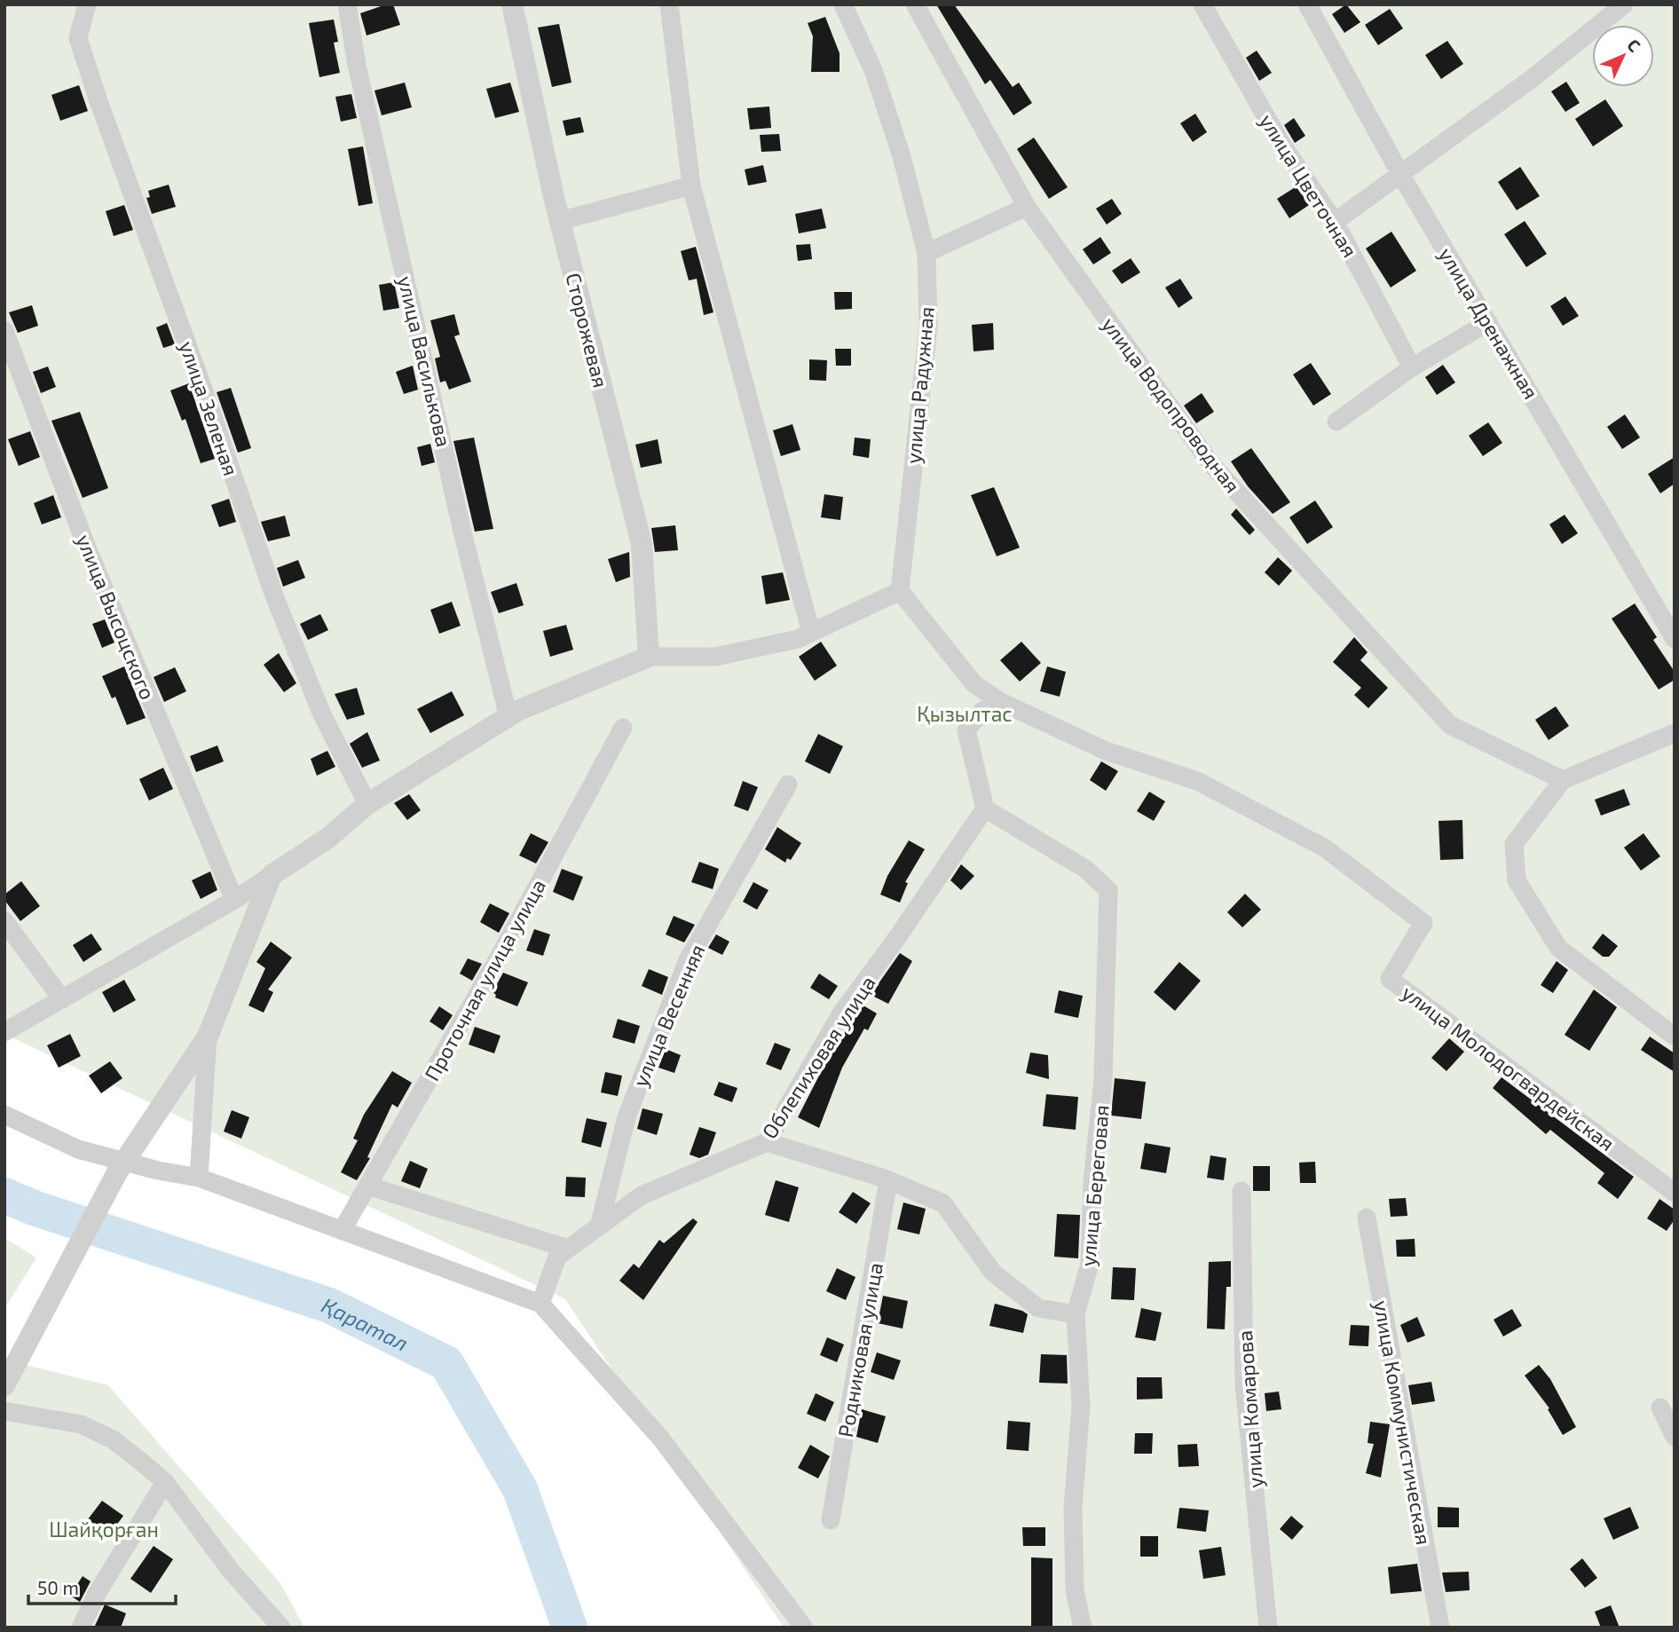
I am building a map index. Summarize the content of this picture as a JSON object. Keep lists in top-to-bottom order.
{
  "streets": {
    "street": [
      "улица Цветочная",
      "улица Дренажная",
      "Сторожевая",
      "улица Василькова",
      "улица Радужная",
      "улица Водопроводная",
      "улица Зеленая",
      "улица Высоцского",
      "Проточная улица улица",
      "улица Весенняя",
      "Облепиховая улица",
      "улица Молодогвардейская",
      "улица Береговая",
      "Родниковая улица",
      "улица Комарова",
      "улица Коммунистическая"
    ]
  },
  "crossings": [
    ["улица Весенняя", "Облепиховая улица"],
    ["Облепиховая улица", "улица Береговая"]
  ],
  "water": ["Қаратал"],
  "parks": ["Қызылтас", "Шайқорған"],
  "scale_bar": "50 m",
  "north": "top right"
}
